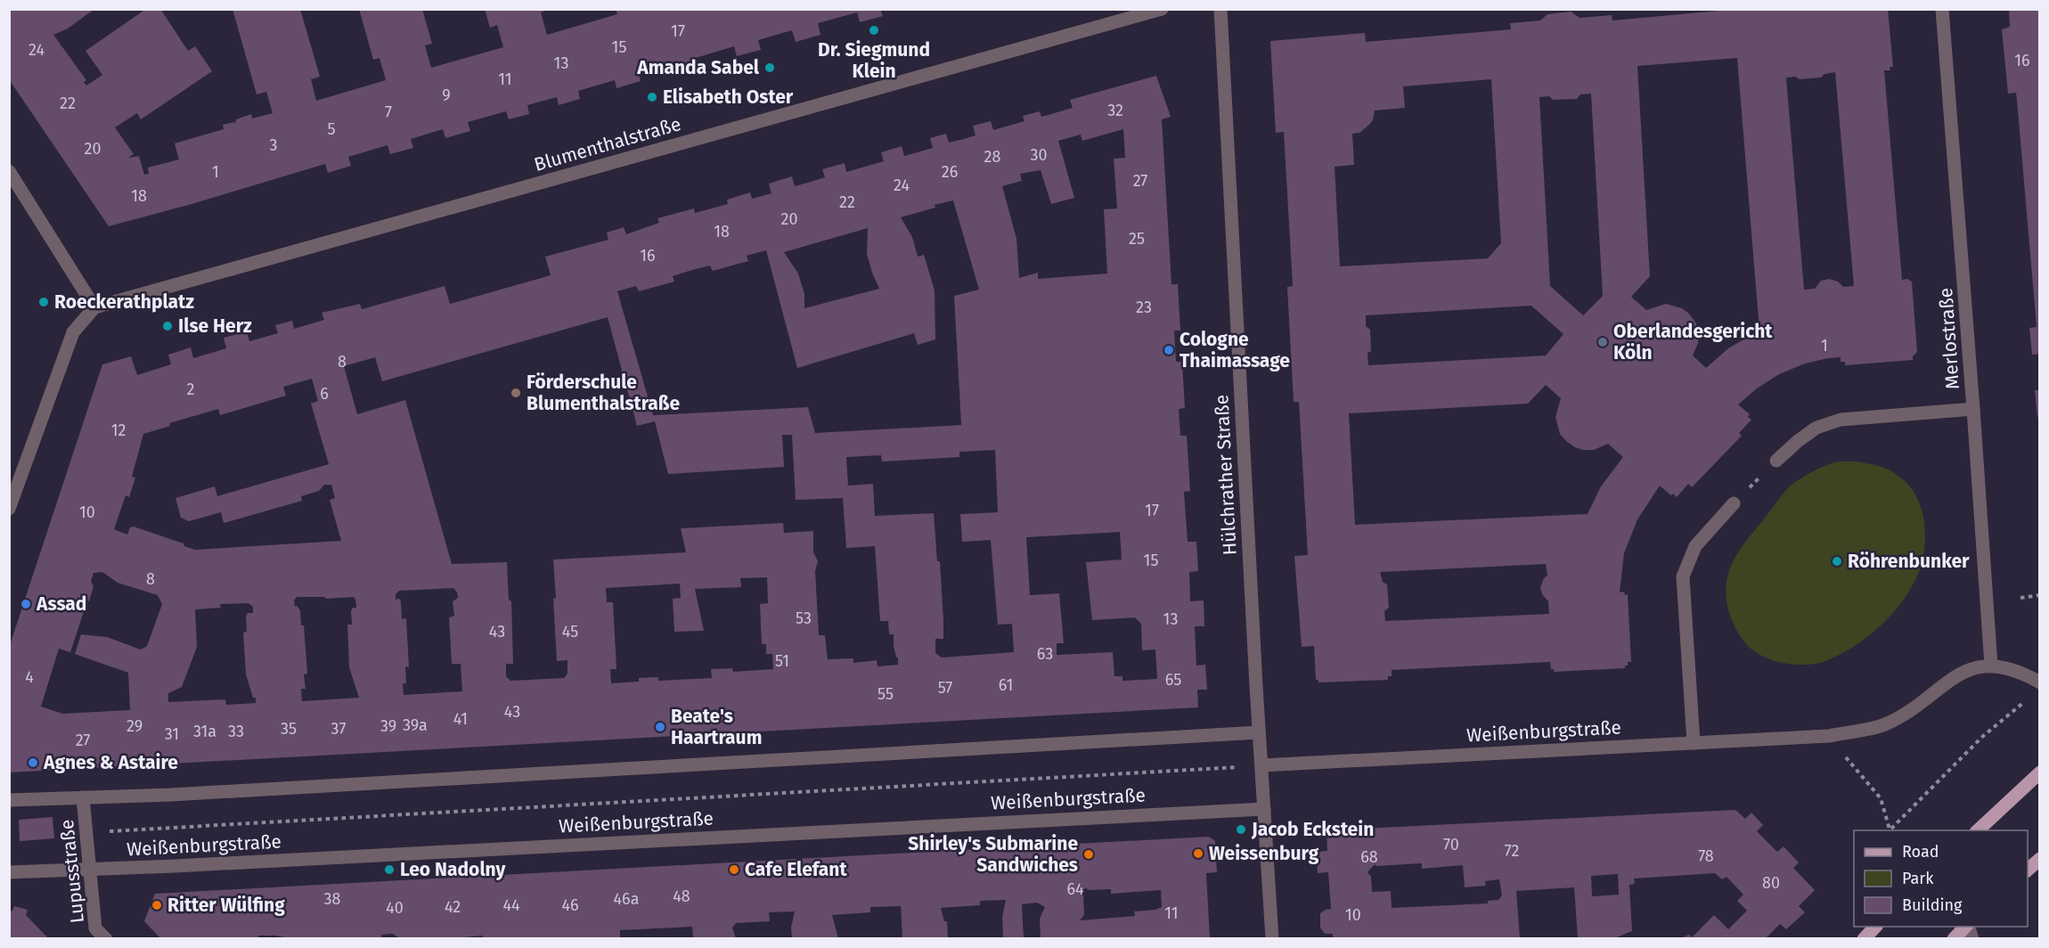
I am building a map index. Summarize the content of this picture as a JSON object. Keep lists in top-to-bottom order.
{
  "streets": {
    "street": [
      "Blumenthalstraße",
      "Merlostraße",
      "Hülchrather Straße",
      "Weißenburgstraße",
      "Lupusstraße"
    ]
  },
  "crossings": [
    ["Merlostraße", "Weißenburgstraße"],
    ["Hülchrather Straße", "Weißenburgstraße"],
    ["Weißenburgstraße", "Lupusstraße"]
  ],
  "places": [
    "Dr. Siegmund Klein",
    "Amanda Sabel",
    "Elisabeth Oster",
    "Roeckerathplatz",
    "Ilse Herz",
    "Oberlandesgericht Köln",
    "Cologne Thaimassage",
    "Förderschule Blumenthalstraße",
    "Röhrenbunker",
    "Assad",
    "Beate's Haartraum",
    "Agnes & Astaire",
    "Jacob Eckstein",
    "Weissenburg",
    "Shirley's Submarine Sandwiches",
    "Leo Nadolny",
    "Cafe Elefant",
    "Ritter Wülfing"
  ],
  "house_numbers": [
    "17",
    "15",
    "24",
    "16",
    "13",
    "11",
    "9",
    "22",
    "32",
    "7",
    "5",
    "3",
    "20",
    "30",
    "28",
    "1",
    "26",
    "27",
    "24",
    "18",
    "22",
    "20",
    "18",
    "25",
    "16",
    "23",
    "1",
    "8",
    "2",
    "6",
    "12",
    "17",
    "10",
    "15",
    "8",
    "53",
    "13",
    "43",
    "45",
    "63",
    "51",
    "4",
    "65",
    "61",
    "57",
    "55",
    "43",
    "41",
    "39a",
    "29",
    "39",
    "35",
    "37",
    "31a",
    "33",
    "31",
    "27",
    "70",
    "72",
    "78",
    "68",
    "80",
    "64",
    "48",
    "38",
    "46a",
    "44",
    "46",
    "42",
    "40",
    "11",
    "10"
  ],
  "legend": ["Road", "Park", "Building"]
}
